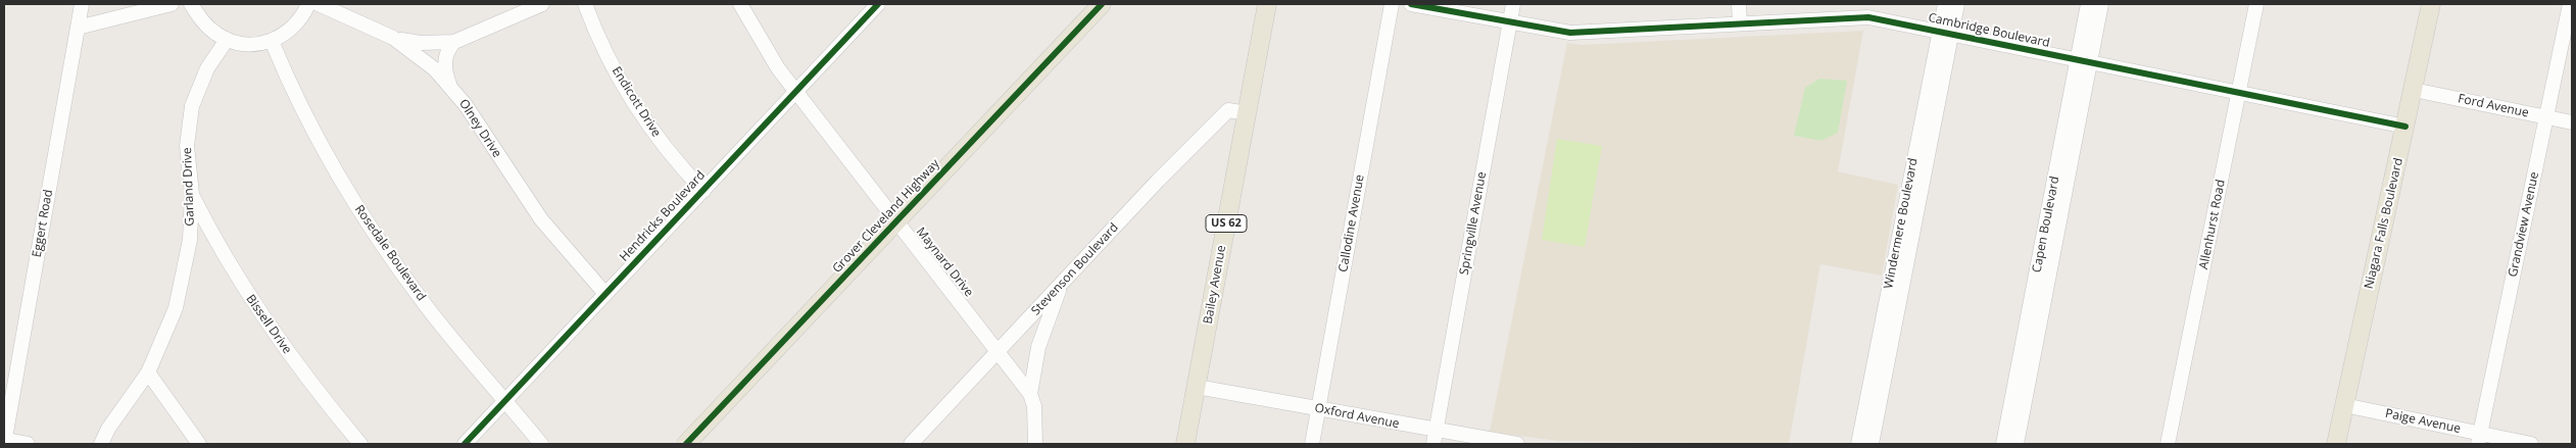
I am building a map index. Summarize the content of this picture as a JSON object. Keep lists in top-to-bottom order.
{
  "streets": {
    "main road": [
      "Grover Cleveland Highway",
      "US 62",
      "Niagara Falls Boulevard",
      "Bailey Avenue"
    ],
    "street": [
      "Cambridge Boulevard",
      "Endicott Drive",
      "Ford Avenue",
      "Olney Drive",
      "Garland Drive",
      "Hendricks Boulevard",
      "Eggert Road",
      "Callodine Avenue",
      "Springville Avenue",
      "Windermere Boulevard",
      "Capen Boulevard",
      "Allenhurst Road",
      "Grandview Avenue",
      "Rosedale Boulevard",
      "Maynard Drive",
      "Stevenson Boulevard",
      "Bissell Drive",
      "Oxford Avenue",
      "Paige Avenue"
    ]
  },
  "crossings": [
    ["Cambridge Boulevard", "Springville Avenue"],
    ["Cambridge Boulevard", "Windermere Boulevard"],
    ["Cambridge Boulevard", "Niagara Falls Boulevard"],
    ["Cambridge Boulevard", "Capen Boulevard"],
    ["Cambridge Boulevard", "Allenhurst Road"],
    ["Endicott Drive", "Hendricks Boulevard"],
    ["Ford Avenue", "Niagara Falls Boulevard"],
    ["Ford Avenue", "Grandview Avenue"],
    ["Olney Drive", "Hendricks Boulevard"],
    ["Garland Drive", "Bissell Drive"],
    ["Hendricks Boulevard", "Rosedale Boulevard"],
    ["Hendricks Boulevard", "Maynard Drive"],
    ["Grover Cleveland Highway", "Maynard Drive"],
    ["Callodine Avenue", "Oxford Avenue"],
    ["Springville Avenue", "Oxford Avenue"],
    ["Niagara Falls Boulevard", "Paige Avenue"],
    ["Grandview Avenue", "Paige Avenue"],
    ["Maynard Drive", "Stevenson Boulevard"],
    ["Stevenson Boulevard", "Bailey Avenue"],
    ["Bailey Avenue", "Oxford Avenue"]
  ]
}
